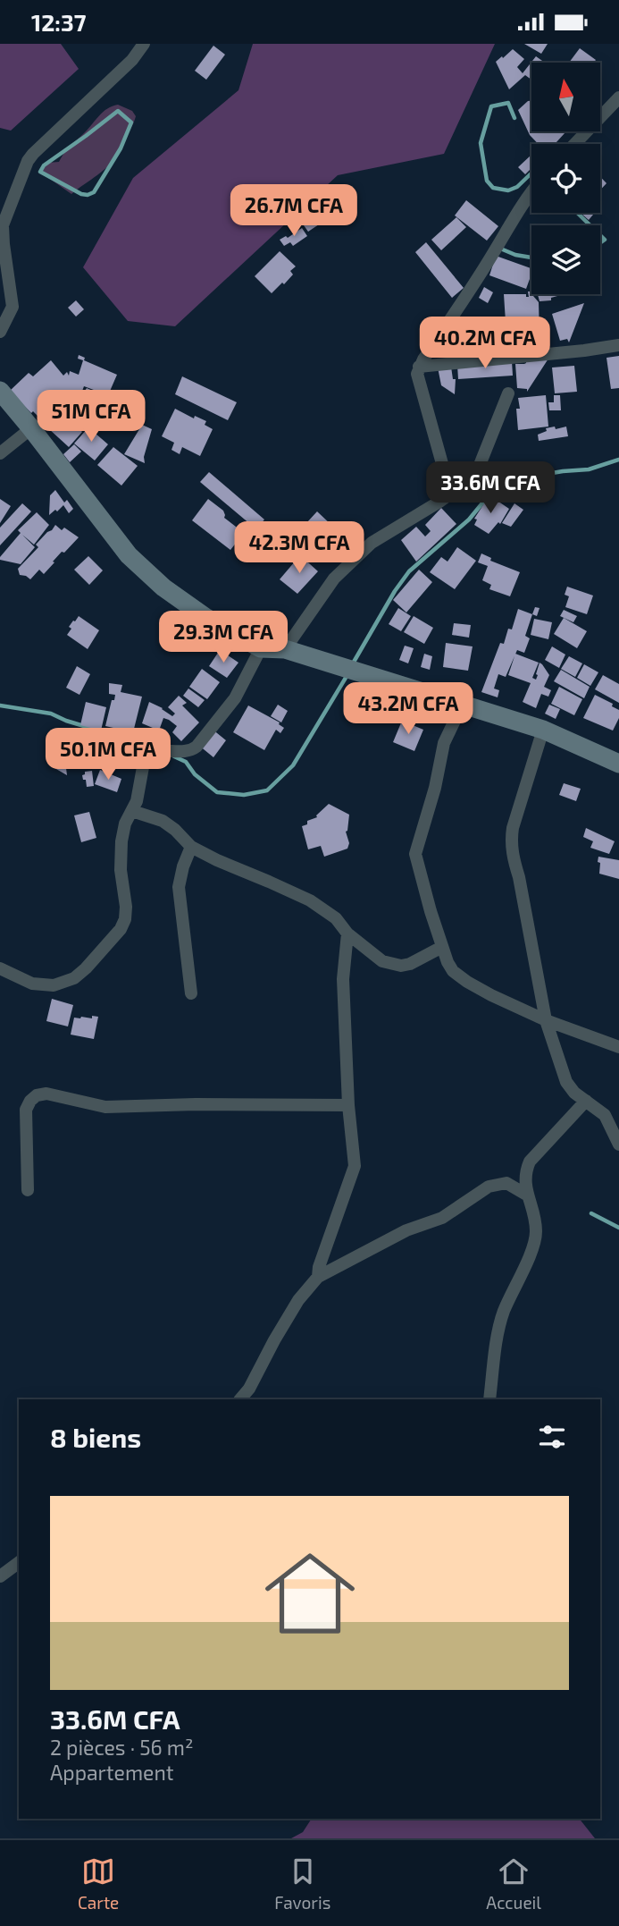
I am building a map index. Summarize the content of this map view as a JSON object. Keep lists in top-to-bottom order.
{
  "north": "top",
  "page": {
    "status": "12:37",
    "price": [
      "26.7M CFA",
      "40.2M CFA",
      "51M CFA",
      "33.6M CFA",
      "42.3M CFA",
      "29.3M CFA",
      "43.2M CFA",
      "50.1M CFA"
    ],
    "heading": "8 biens",
    "list": [
      {
        "name": "33.6M CFA",
        "note": "2 pièces · 56 m² · Appartement"
      }
    ],
    "tabs": ["Carte", "Favoris", "Accueil"]
  }
}
